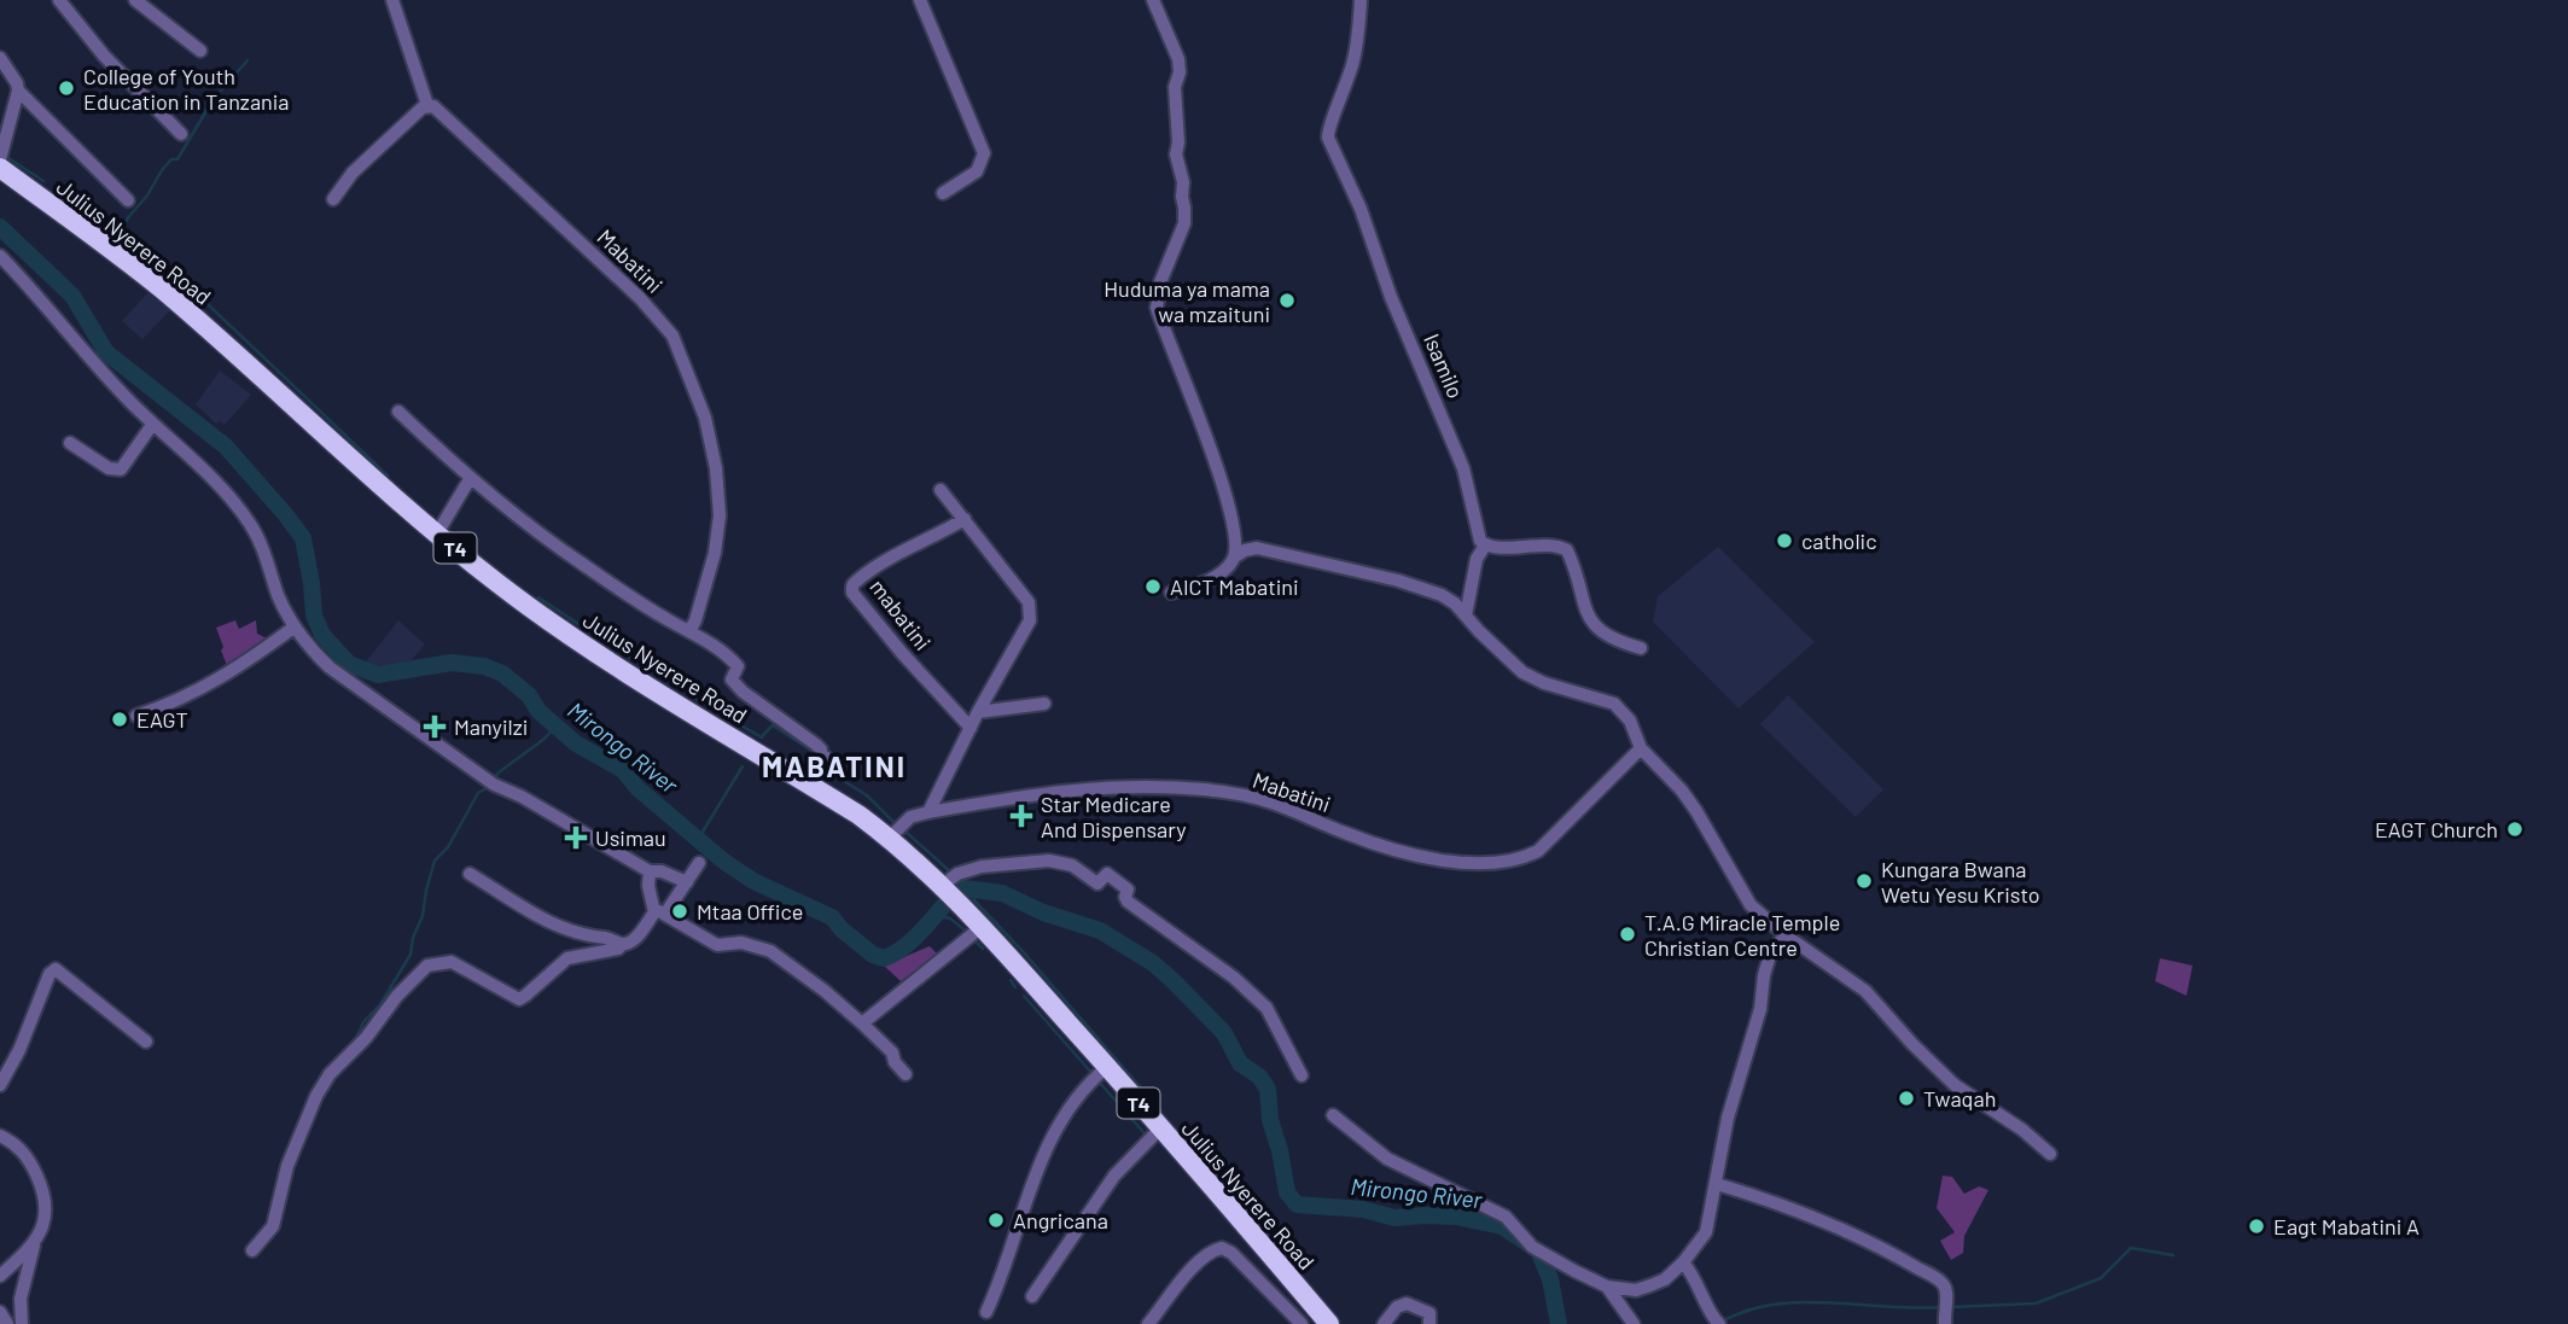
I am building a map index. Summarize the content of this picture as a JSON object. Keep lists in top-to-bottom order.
{
  "streets": {
    "highway": ["Julius Nyerere Road", "T4"],
    "street": ["Mabatini", "Isamilo", "mabatini"]
  },
  "crossings": [
    ["Julius Nyerere Road", "Mabatini"]
  ],
  "districts": ["MABATINI"],
  "water": ["Mirongo River"],
  "places": {
    "other": [
      "College of Youth Education in Tanzania",
      "Huduma ya mama wa mzaituni",
      "catholic",
      "AICT Mabatini",
      "EAGT",
      "EAGT Church",
      "Kungara Bwana Wetu Yesu Kristo",
      "Mtaa Office",
      "T.A.G Miracle Temple Christian Centre",
      "Twaqah",
      "Angricana",
      "Eagt Mabatini A"
    ],
    "health": ["Manyilzi", "Star Medicare And Dispensary", "Usimau"]
  }
}
